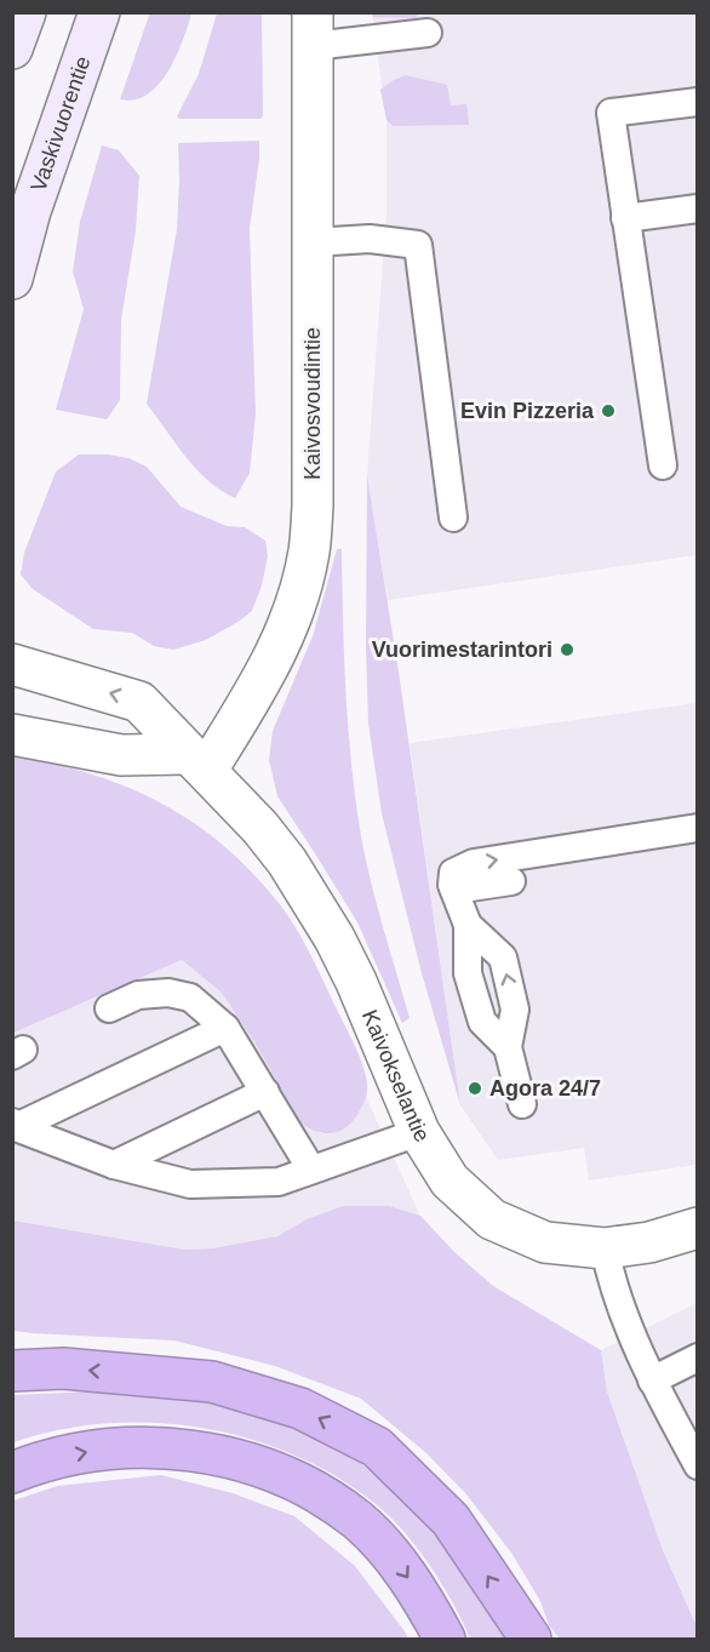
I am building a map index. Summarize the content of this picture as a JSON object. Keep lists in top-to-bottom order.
{
  "streets": {
    "main road": ["Vaskivuorentie"],
    "street": ["Kaivosvoudintie", "Kaivokselantie"]
  },
  "crossings": [
    ["Kaivosvoudintie", "Kaivokselantie"]
  ],
  "places": ["Evin Pizzeria", "Vuorimestarintori", "Agora 24/7"]
}
